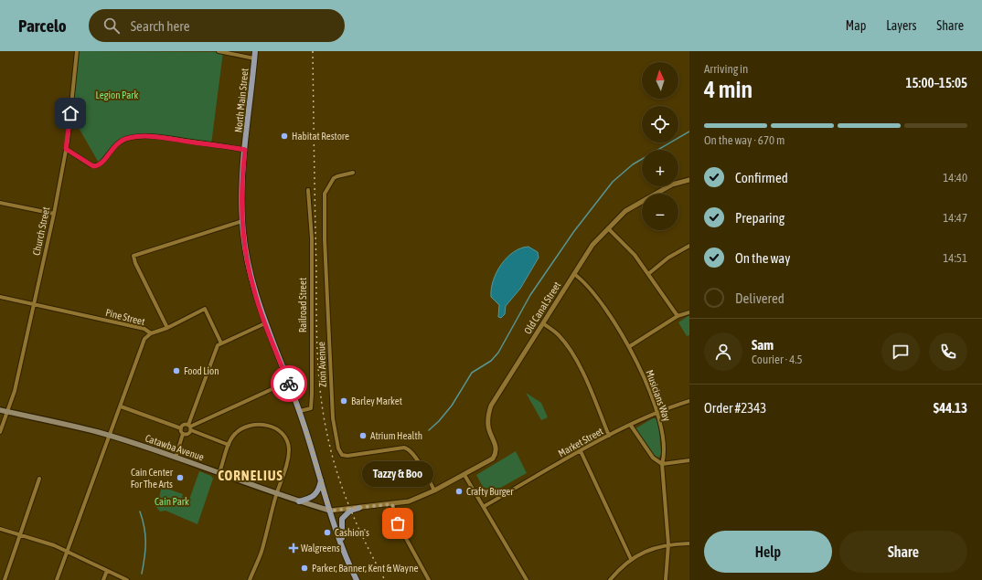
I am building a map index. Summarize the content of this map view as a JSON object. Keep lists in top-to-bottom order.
{
  "streets": {
    "main road": ["North Main Street", "Catawba Avenue"],
    "street": [
      "Church Street",
      "Railroad Street",
      "Old Canal Street",
      "Pine Street",
      "Zion Avenue",
      "Musicians Way",
      "Market Street"
    ]
  },
  "crossings": [
    ["North Main Street", "Railroad Street"],
    ["North Main Street", "Catawba Avenue"],
    ["Church Street", "Pine Street"],
    ["Church Street", "Catawba Avenue"],
    ["Old Canal Street", "Musicians Way"],
    ["Old Canal Street", "Catawba Avenue"],
    ["Zion Avenue", "Catawba Avenue"],
    ["Musicians Way", "Market Street"]
  ],
  "districts": ["CORNELIUS"],
  "parks": ["Legion Park", "Cain Park"],
  "places": {
    "other": [
      "Habitat Restore",
      "Food Lion",
      "Barley Market",
      "Atrium Health",
      "Cain Center For The Arts",
      "Crafty Burger",
      "Tazzy & Boo",
      "Cashion's",
      "Parker, Banner, Kent & Wayne"
    ],
    "health": ["Walgreens"]
  },
  "north": "top",
  "page": {
    "header": "Parcelo",
    "search": "Search here",
    "nav": ["Map", "Layers", "Share"],
    "heading": ["4 min", "Arriving in", "15:00–15:05"],
    "panel": [
      "Sam",
      "Courier · 4.5",
      "Order #2343",
      "$44.13"
    ],
    "map_buttons": ["+", "−"],
    "bar": "On the way · 670 m",
    "list": [
      ["Confirmed", "14:40"],
      ["Preparing", "14:47"],
      ["On the way", "14:51"],
      "Delivered"
    ],
    "bubble": "Tazzy & Boo",
    "buttons": ["Help", "Share"]
  }
}
